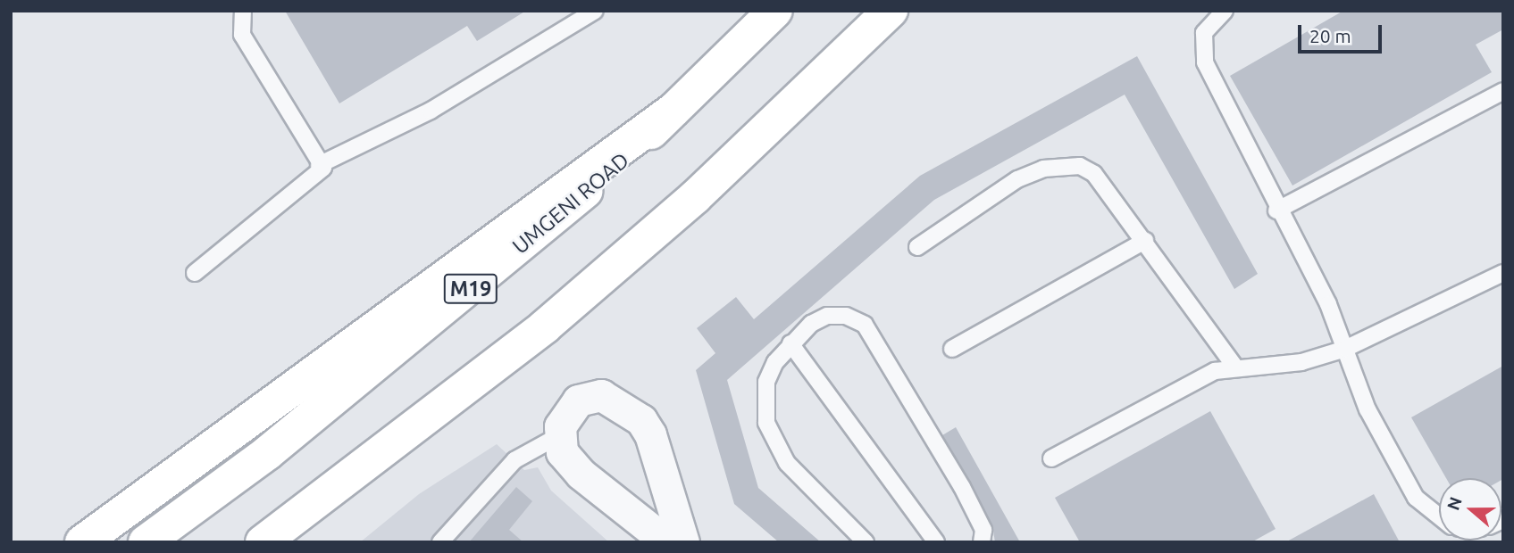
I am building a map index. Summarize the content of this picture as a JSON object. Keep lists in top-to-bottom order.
{
  "streets": {
    "highway": ["UMGENI ROAD", "M19"]
  },
  "scale_bar": "20 m",
  "north": "left"
}
